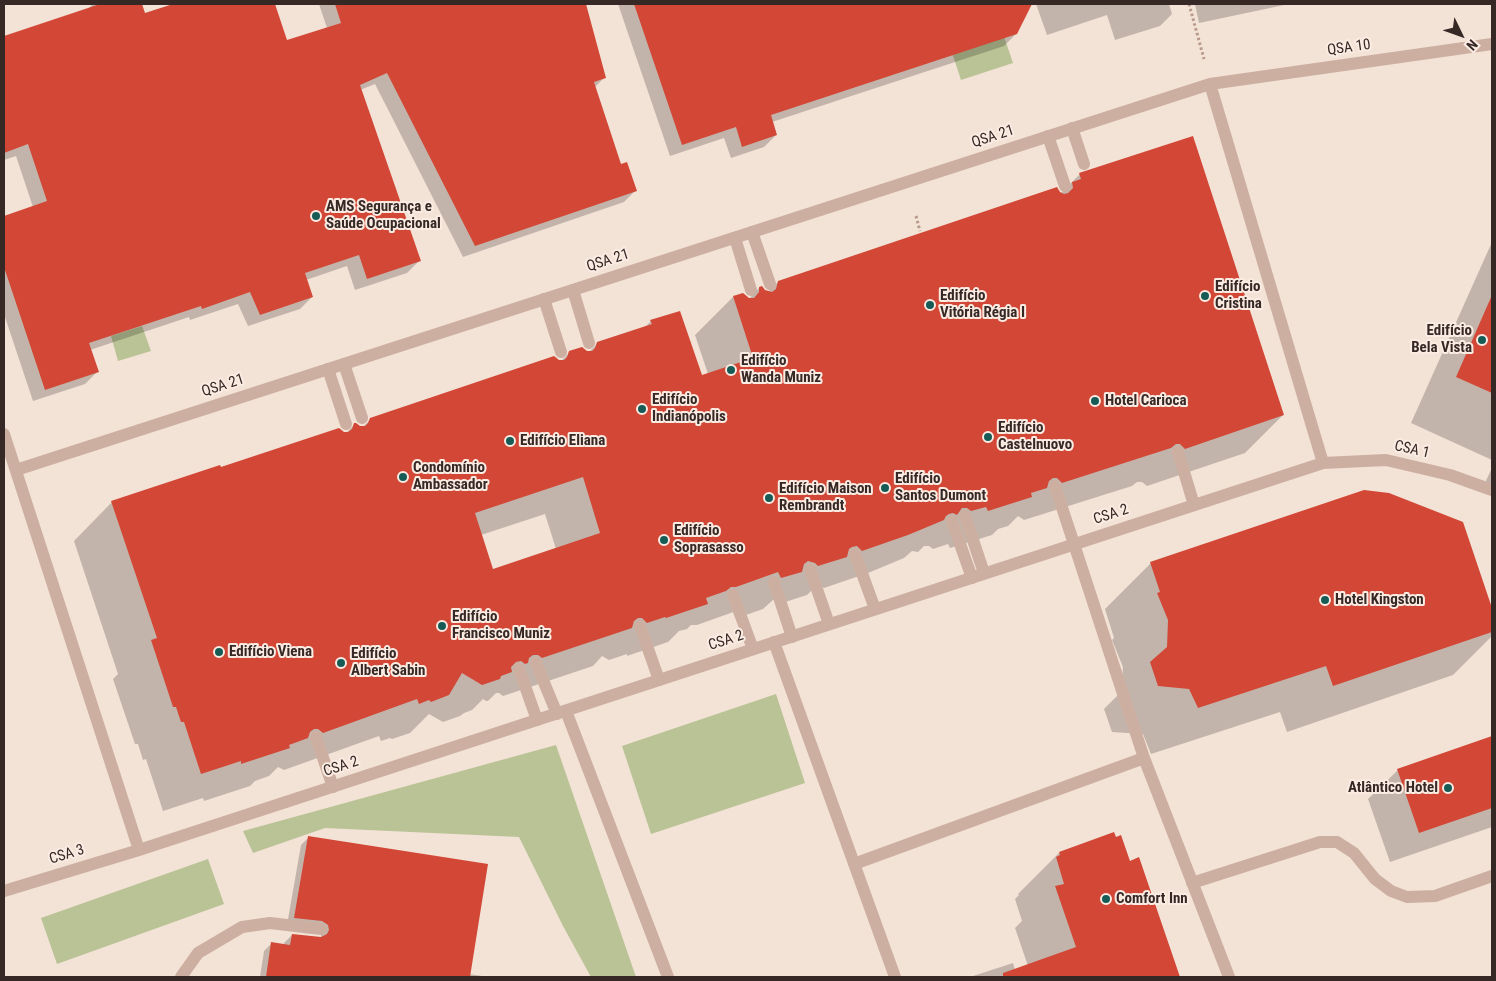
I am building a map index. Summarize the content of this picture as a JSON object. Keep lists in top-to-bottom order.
{
  "streets": {
    "street": [
      "QSA 10",
      "QSA 21",
      "CSA 1",
      "CSA 2",
      "CSA 3"
    ]
  },
  "crossings": [
    ["QSA 10", "QSA 21"],
    ["CSA 1", "CSA 2"],
    ["CSA 2", "CSA 3"]
  ],
  "places": [
    "AMS Segurança e Saúde Ocupacional",
    "Edifício Cristina",
    "Edifício Vitória Régia I",
    "Edifício Bela Vista",
    "Edifício Wanda Muniz",
    "Hotel Carioca",
    "Edifício Indianópolis",
    "Edifício Castelnuovo",
    "Edifício Eliana",
    "Condomínio Ambassador",
    "Edifício Santos Dumont",
    "Edifício Maison Rembrandt",
    "Edifício Soprasasso",
    "Hotel Kingston",
    "Edifício Francisco Muniz",
    "Edifício Viena",
    "Edifício Albert Sabin",
    "Atlântico Hotel",
    "Comfort Inn"
  ],
  "north": "bottom right"
}
